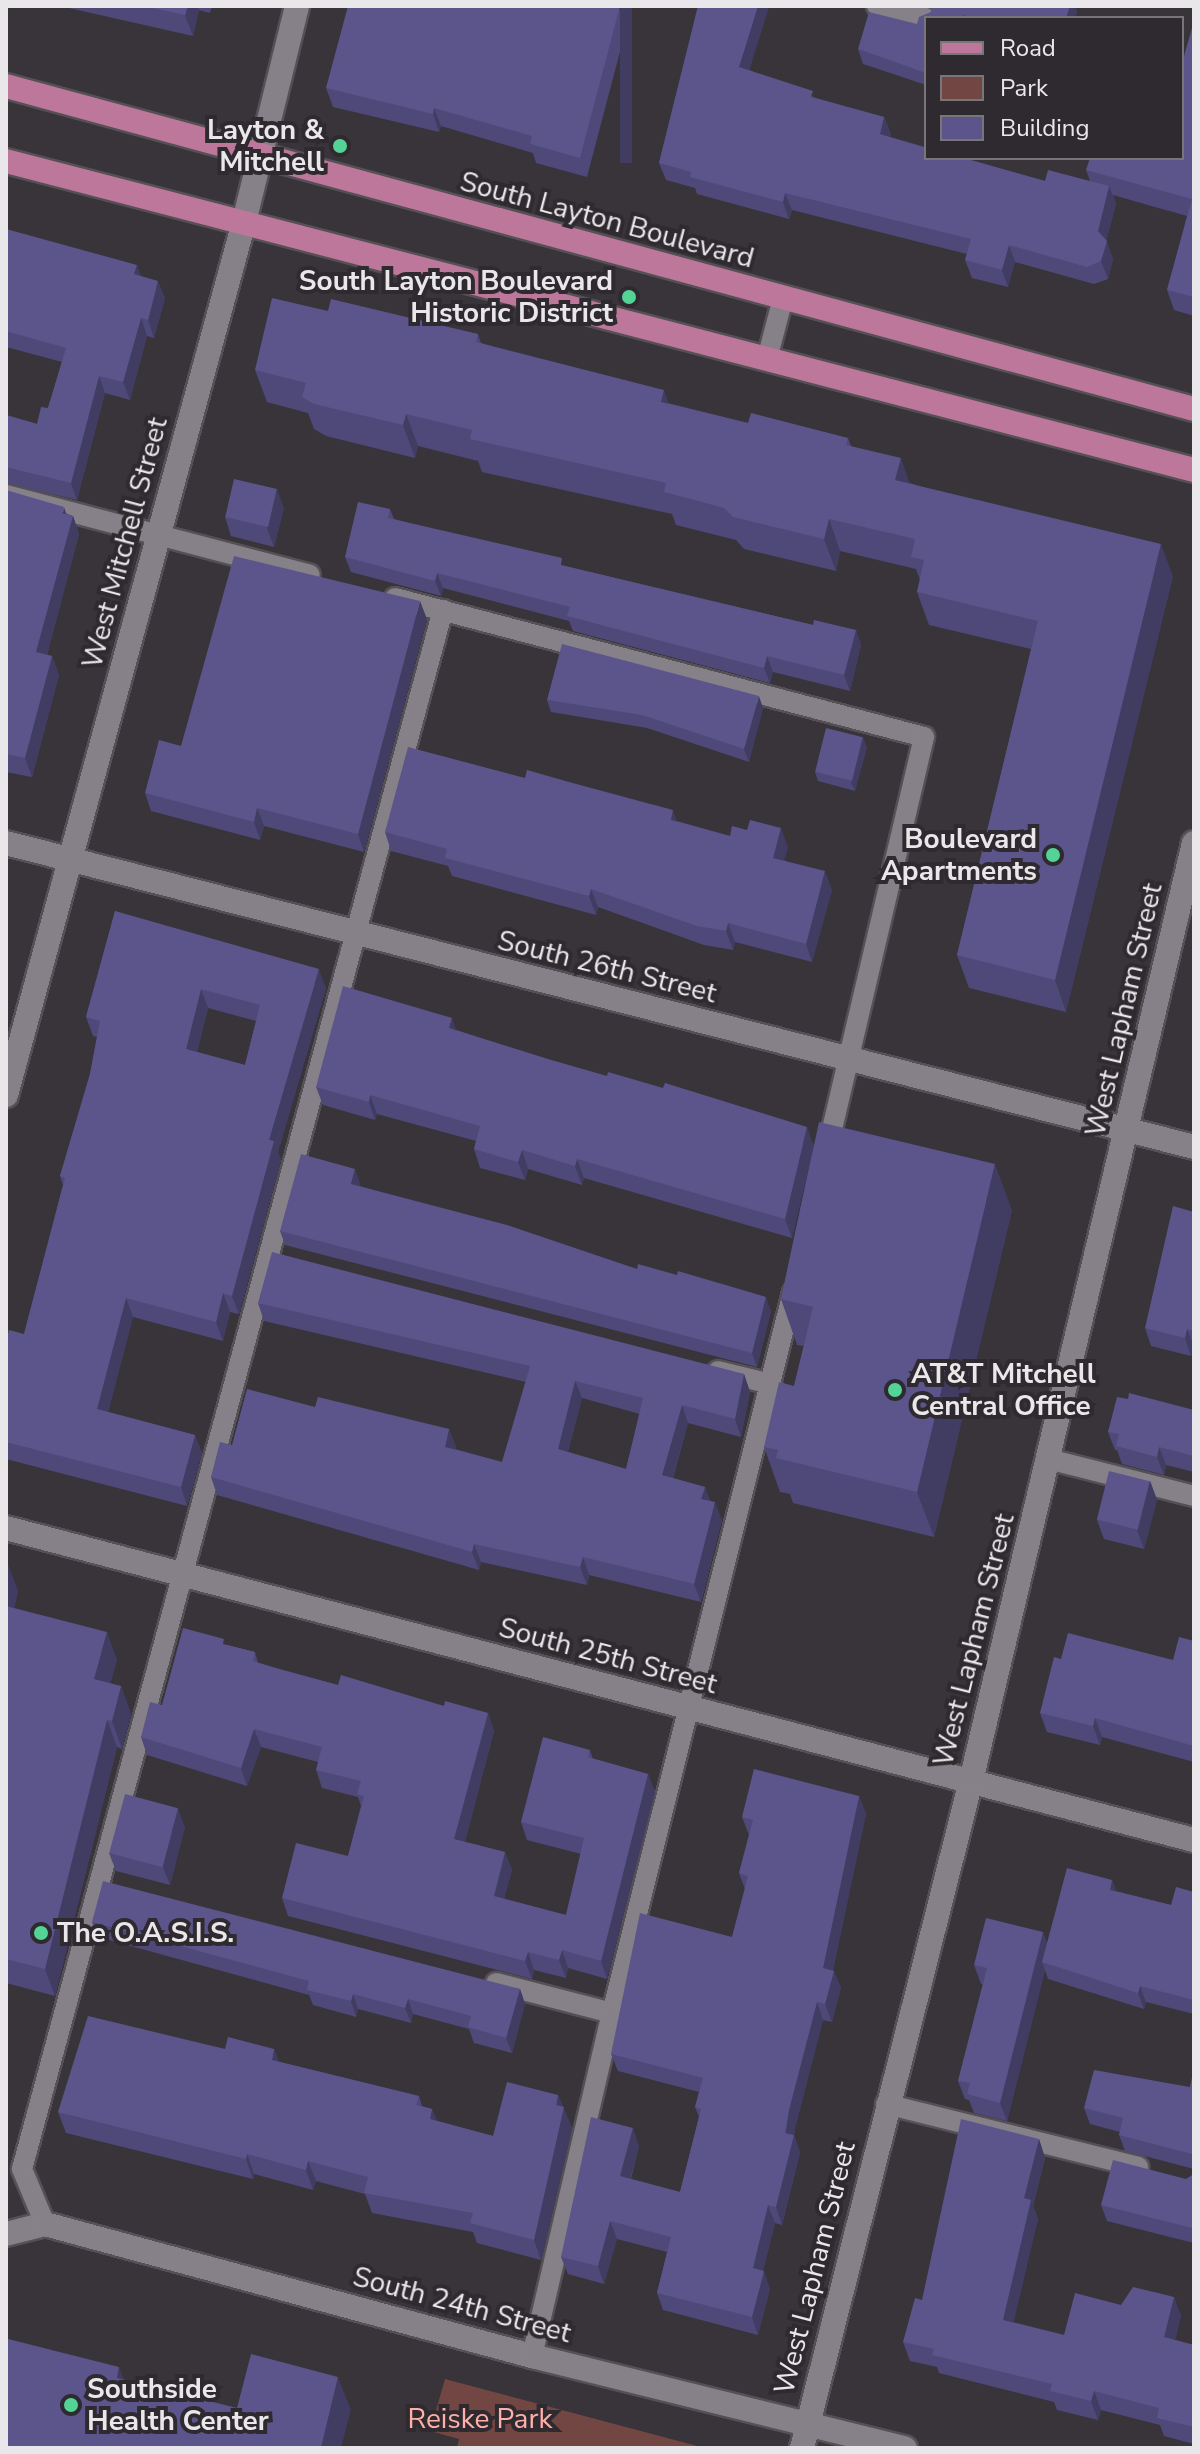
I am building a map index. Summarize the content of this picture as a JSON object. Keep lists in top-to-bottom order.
{
  "streets": {
    "main road": ["South Layton Boulevard"],
    "street": [
      "West Mitchell Street",
      "South 26th Street",
      "West Lapham Street",
      "South 25th Street",
      "South 24th Street"
    ]
  },
  "crossings": [
    ["South Layton Boulevard", "West Mitchell Street"],
    ["West Mitchell Street", "South 26th Street"],
    ["South 26th Street", "West Lapham Street"],
    ["West Lapham Street", "South 25th Street"],
    ["West Lapham Street", "South 24th Street"]
  ],
  "parks": ["Reiske Park"],
  "places": [
    "Layton & Mitchell",
    "South Layton Boulevard Historic District",
    "Boulevard Apartments",
    "AT&T Mitchell Central Office",
    "The O.A.S.I.S.",
    "Southside Health Center"
  ],
  "legend": ["Road", "Park", "Building"]
}
